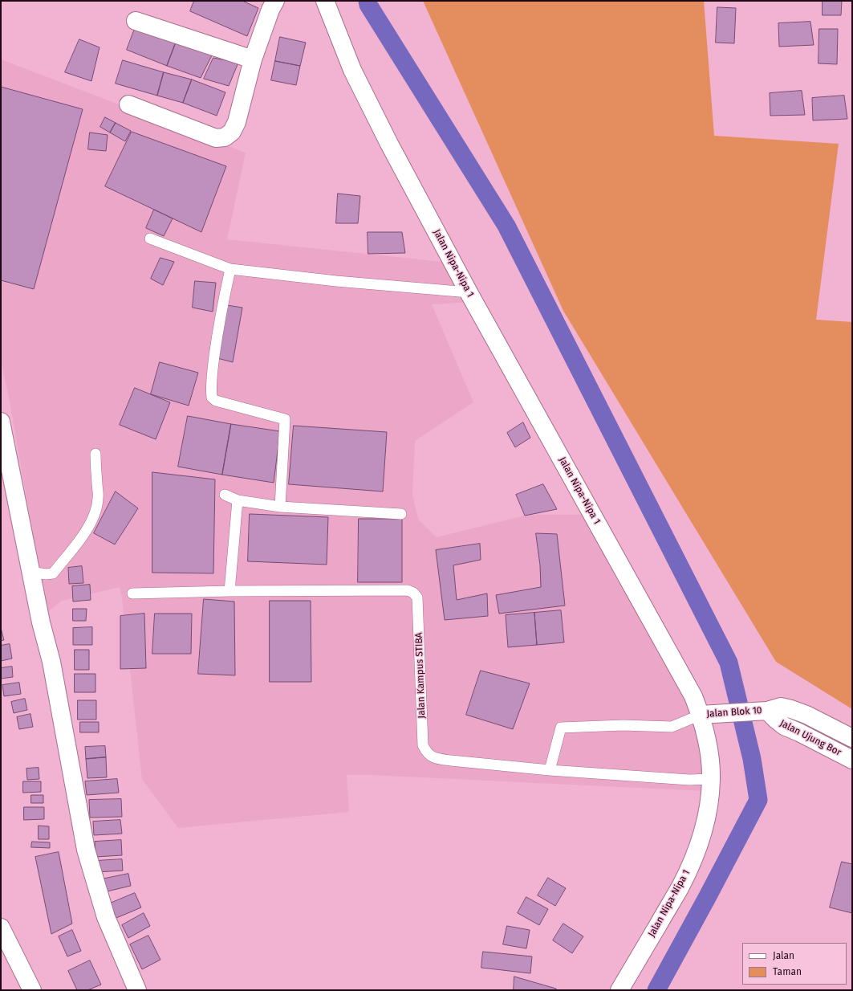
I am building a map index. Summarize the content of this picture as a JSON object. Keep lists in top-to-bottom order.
{
  "streets": {
    "street": ["Jalan Nipa-Nipa 1", "Jalan Blok 10", "Jalan Ujung Bor"],
    "lane": ["Jalan Kampus STIBA"]
  },
  "crossings": [
    ["Jalan Nipa-Nipa 1", "Jalan Kampus STIBA"],
    ["Jalan Nipa-Nipa 1", "Jalan Blok 10"],
    ["Jalan Blok 10", "Jalan Ujung Bor"]
  ],
  "legend": ["Jalan", "Taman"]
}
